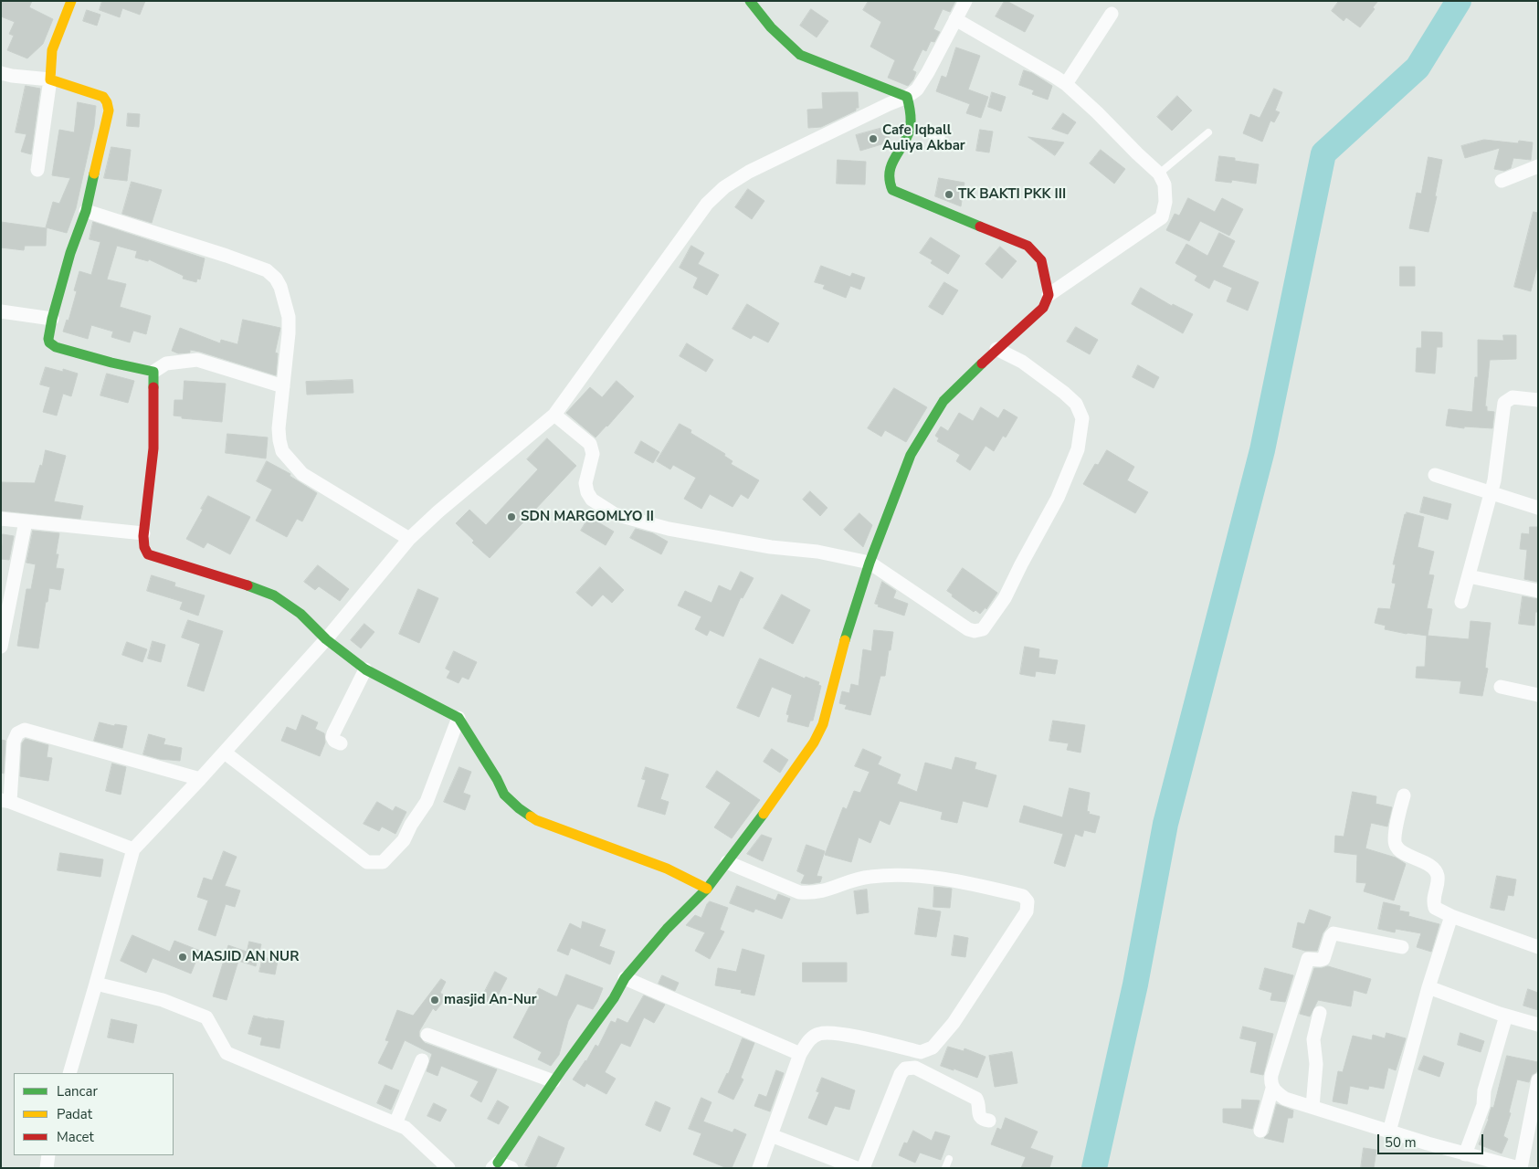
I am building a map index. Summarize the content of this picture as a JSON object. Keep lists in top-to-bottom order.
{
  "places": [
    "Cafe Iqball Auliya Akbar",
    "TK BAKTI PKK III",
    "SDN MARGOMLYO II",
    "MASJID AN NUR",
    "masjid An-Nur"
  ],
  "legend": ["Lancar", "Padat", "Macet"],
  "scale_bar": "50 m"
}
